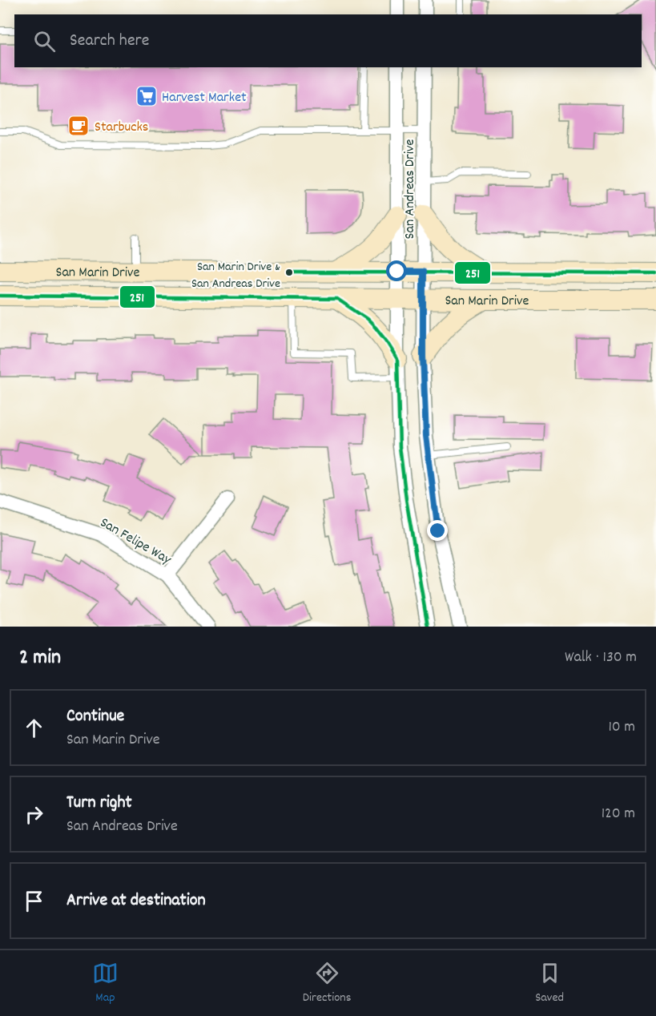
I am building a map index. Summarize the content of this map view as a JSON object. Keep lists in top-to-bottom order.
{
  "streets": {
    "main road": ["San Marin Drive"],
    "street": ["San Andreas Drive", "San Felipe Way"]
  },
  "crossings": [
    ["San Andreas Drive", "San Marin Drive"]
  ],
  "places": {
    "supermarket": ["Harvest Market"],
    "cafe": ["Starbucks"],
    "other": ["San Marin Drive & San Andreas Drive"]
  },
  "lines": ["transit line 251"],
  "page": {
    "search": "Search here",
    "heading": ["2 min", "Walk · 130 m"],
    "list": [
      ["Continue", "San Marin Drive", "10 m"],
      ["Turn right", "San Andreas Drive", "120 m"],
      "Arrive at destination"
    ],
    "nav": ["Map", "Directions", "Saved"]
  }
}
